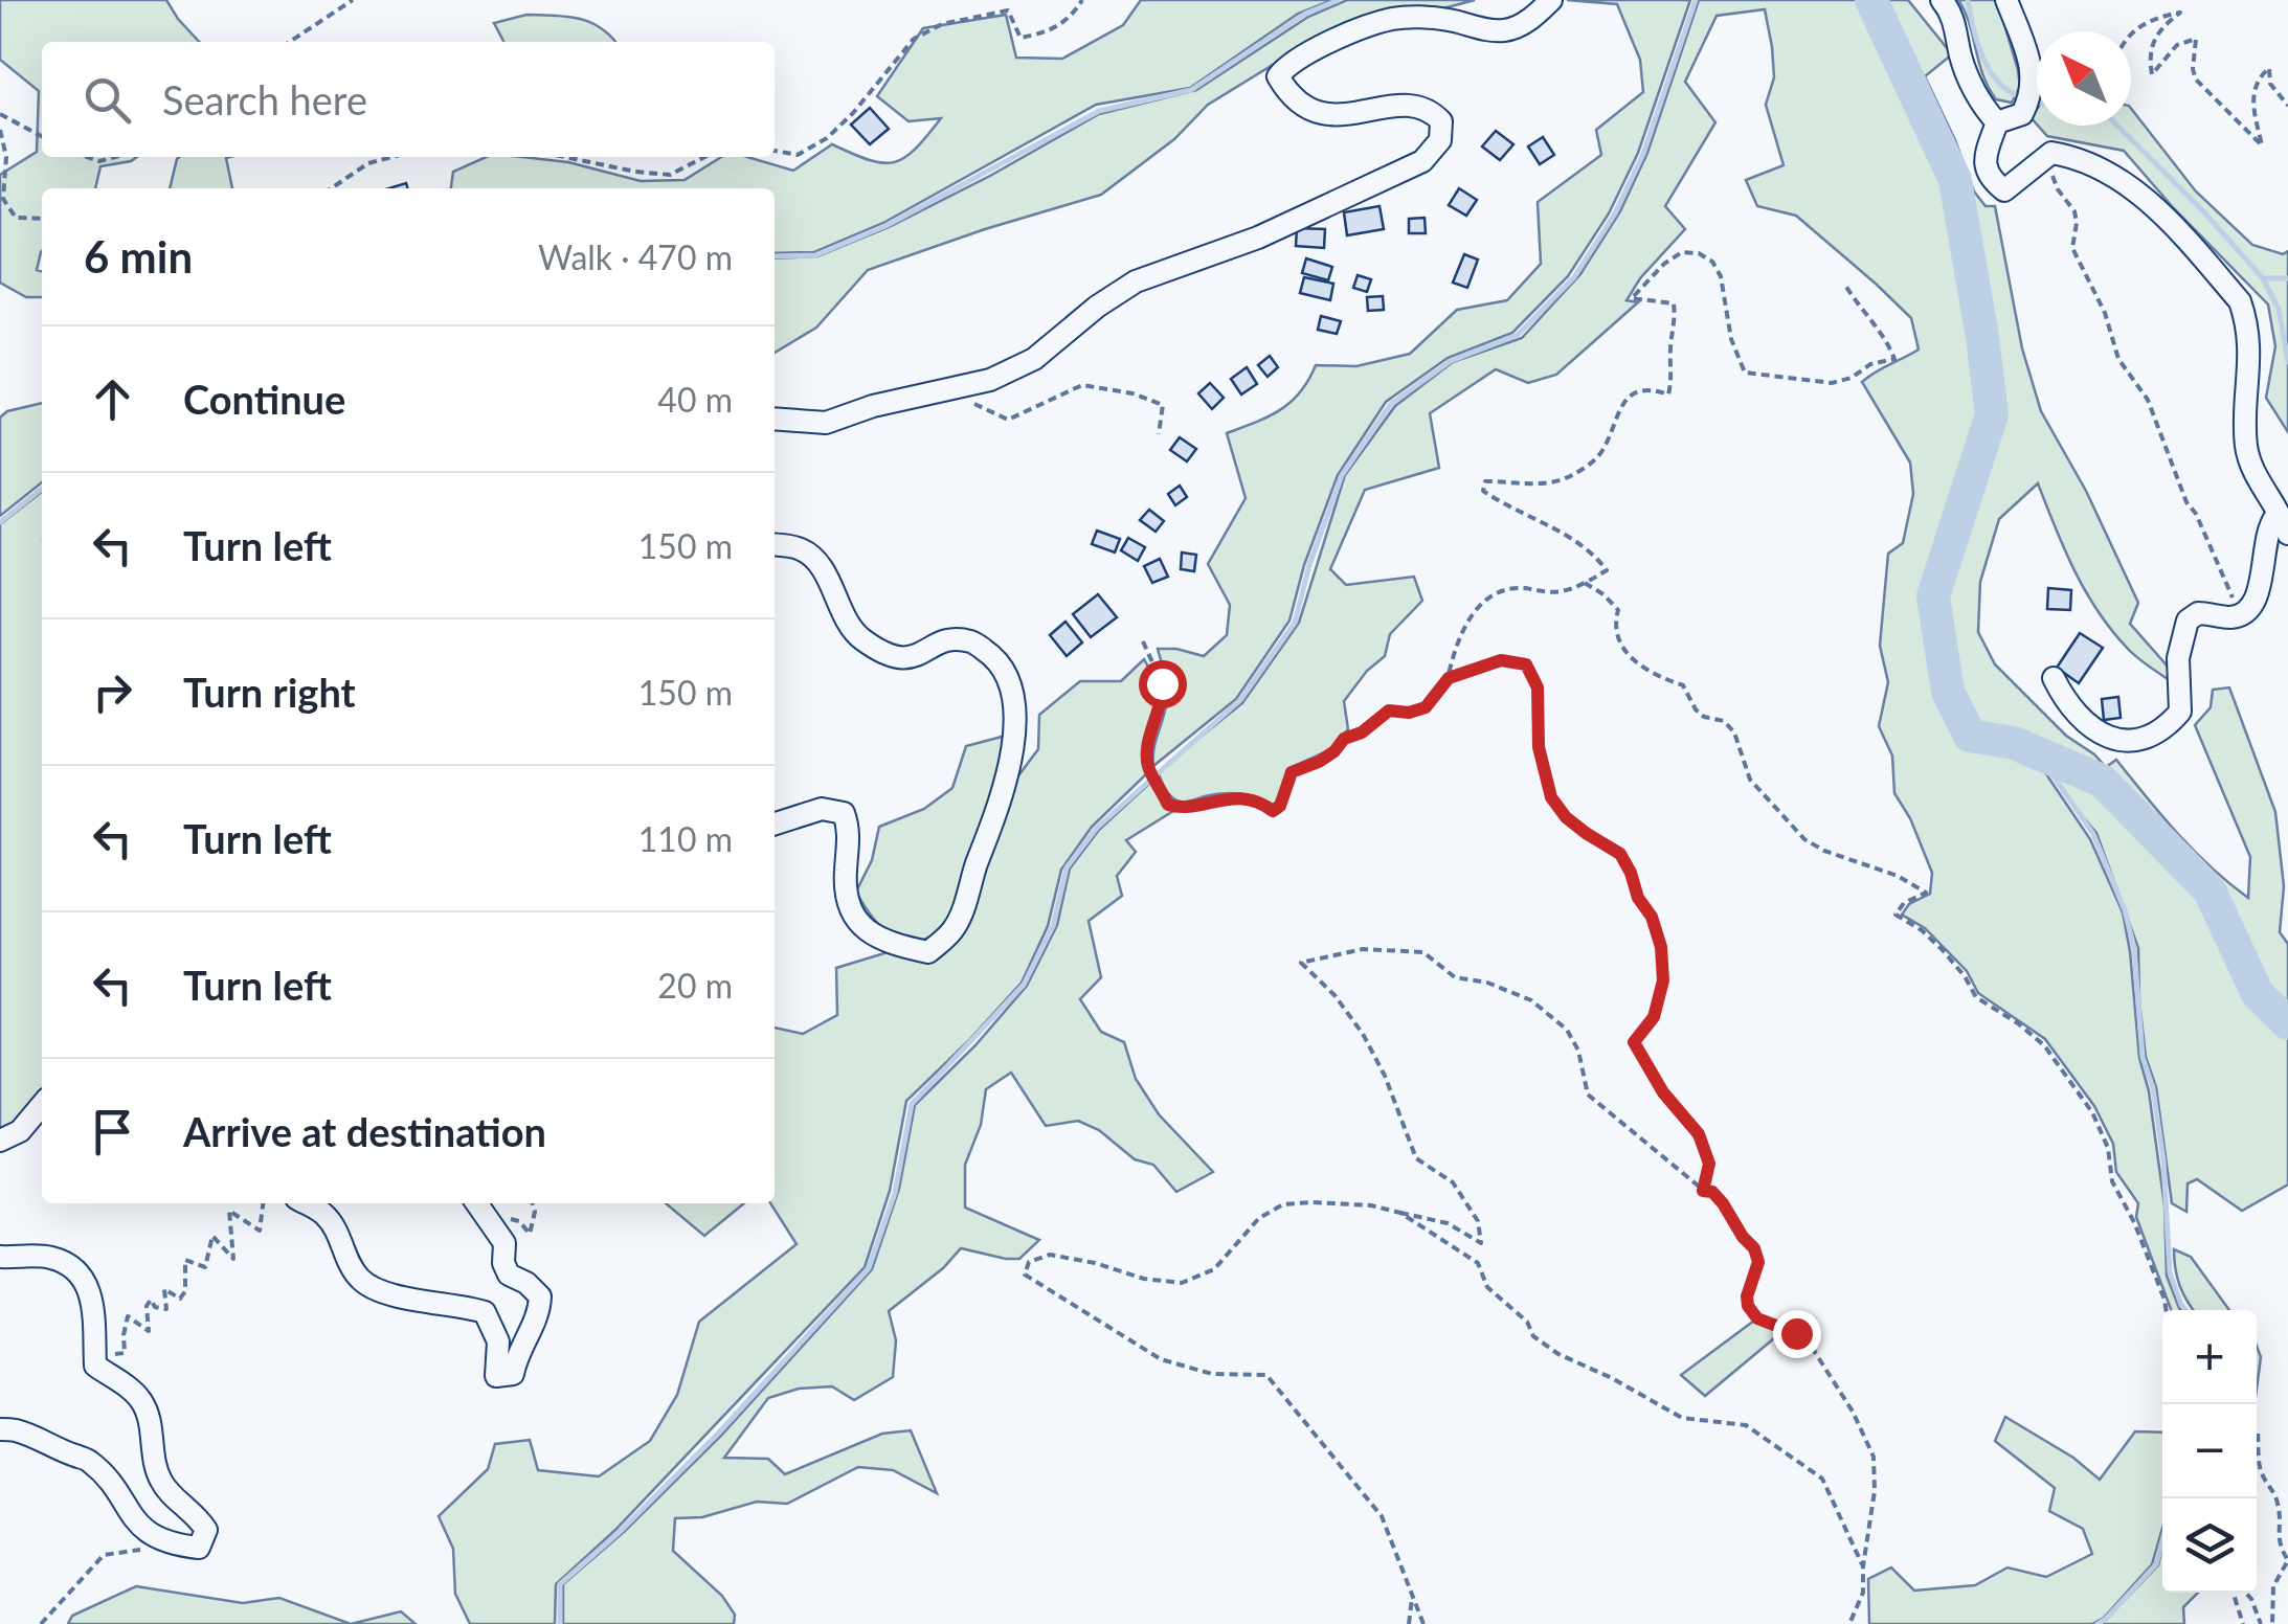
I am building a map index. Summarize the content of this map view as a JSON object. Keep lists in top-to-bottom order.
{
  "north": "top left",
  "page": {
    "search": "Search here",
    "heading": ["6 min", "Walk · 470 m"],
    "list": [
      ["Continue", "40 m"],
      ["Turn left", "150 m"],
      ["Turn right", "150 m"],
      ["Turn left", "110 m"],
      ["Turn left", "20 m"],
      "Arrive at destination"
    ],
    "map_buttons": ["+", "−"]
  }
}
